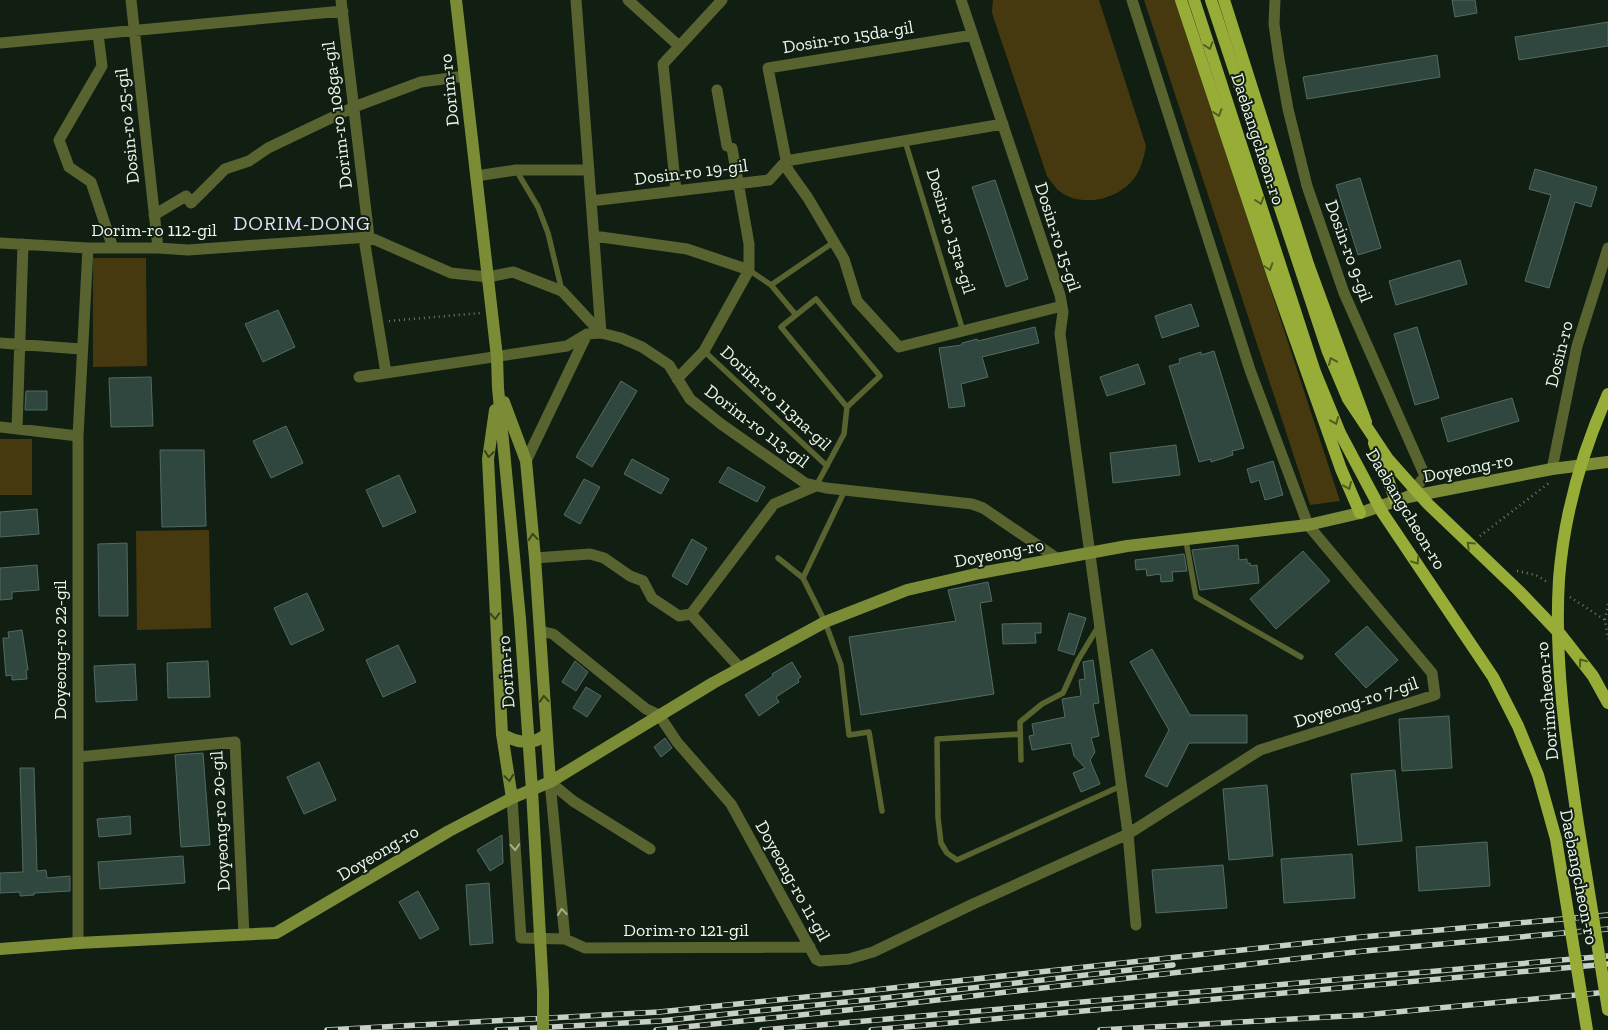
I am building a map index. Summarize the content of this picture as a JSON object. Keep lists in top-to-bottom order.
{
  "streets": {
    "main road": [
      "Dorim-ro",
      "Daebangcheon-ro",
      "Doyeong-ro",
      "Dorimcheon-ro"
    ],
    "street": [
      "Dosin-ro 15da-gil",
      "Dorim-ro 108ga-gil",
      "Dosin-ro 25-gil",
      "Dosin-ro 19-gil",
      "Dorim-ro 112-gil",
      "Dosin-ro 15-gil",
      "Dosin-ro 9-gil",
      "Dosin-ro",
      "Dorim-ro 113-gil",
      "Doyeong-ro 22-gil",
      "Doyeong-ro 7-gil",
      "Doyeong-ro 20-gil",
      "Doyeong-ro 11-gil",
      "Dorim-ro 121-gil"
    ],
    "lane": ["Dosin-ro 15ra-gil", "Dorim-ro 113na-gil"]
  },
  "crossings": [
    ["Dosin-ro 15da-gil", "Dosin-ro 19-gil"],
    ["Dosin-ro 15da-gil", "Dosin-ro 15ra-gil"],
    ["Dosin-ro 15da-gil", "Dosin-ro 15-gil"],
    ["Dorim-ro", "Dorim-ro 112-gil"],
    ["Dorim-ro", "Dorim-ro 113-gil"],
    ["Dorim-ro 108ga-gil", "Dorim-ro 112-gil"],
    ["Dosin-ro 25-gil", "Dorim-ro 112-gil"],
    ["Dorim-ro 112-gil", "Doyeong-ro 22-gil"],
    ["Dosin-ro 15-gil", "Doyeong-ro"],
    ["Dosin-ro 9-gil", "Doyeong-ro"],
    ["Dosin-ro", "Doyeong-ro"],
    ["Dorim-ro 113na-gil", "Dorim-ro 113-gil"],
    ["Dorim-ro 113-gil", "Doyeong-ro"],
    ["Doyeong-ro", "Doyeong-ro 22-gil"],
    ["Doyeong-ro", "Doyeong-ro 7-gil"],
    ["Doyeong-ro", "Doyeong-ro 20-gil"],
    ["Doyeong-ro", "Doyeong-ro 11-gil"],
    ["Doyeong-ro", "Dorim-ro 121-gil"],
    ["Doyeong-ro 22-gil", "Doyeong-ro 20-gil"],
    ["Doyeong-ro 7-gil", "Doyeong-ro 11-gil"],
    ["Doyeong-ro 11-gil", "Dorim-ro 121-gil"]
  ],
  "districts": ["DORIM-DONG"]
}
